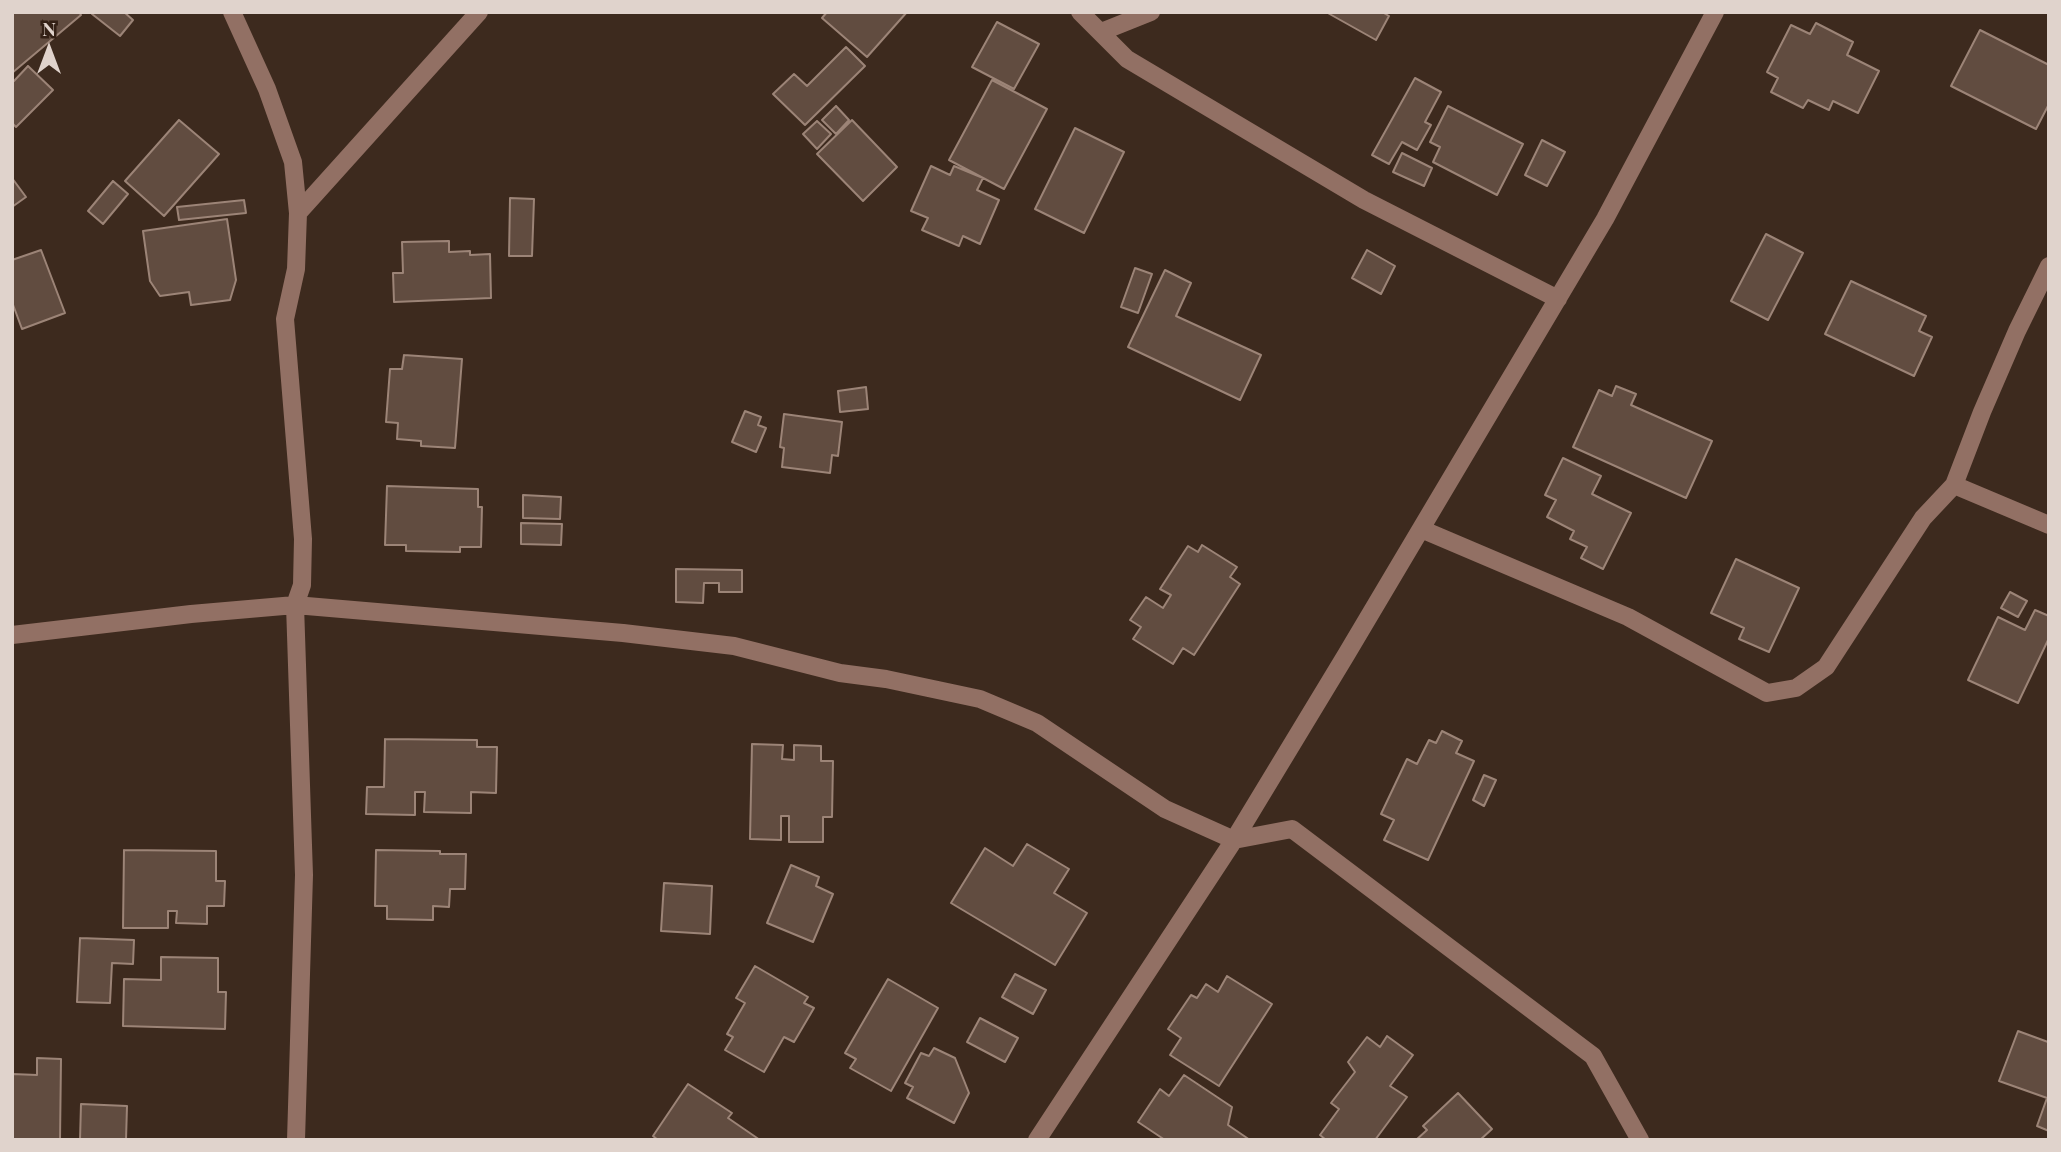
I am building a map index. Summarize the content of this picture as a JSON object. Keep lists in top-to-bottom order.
{
  "north": "top"
}
